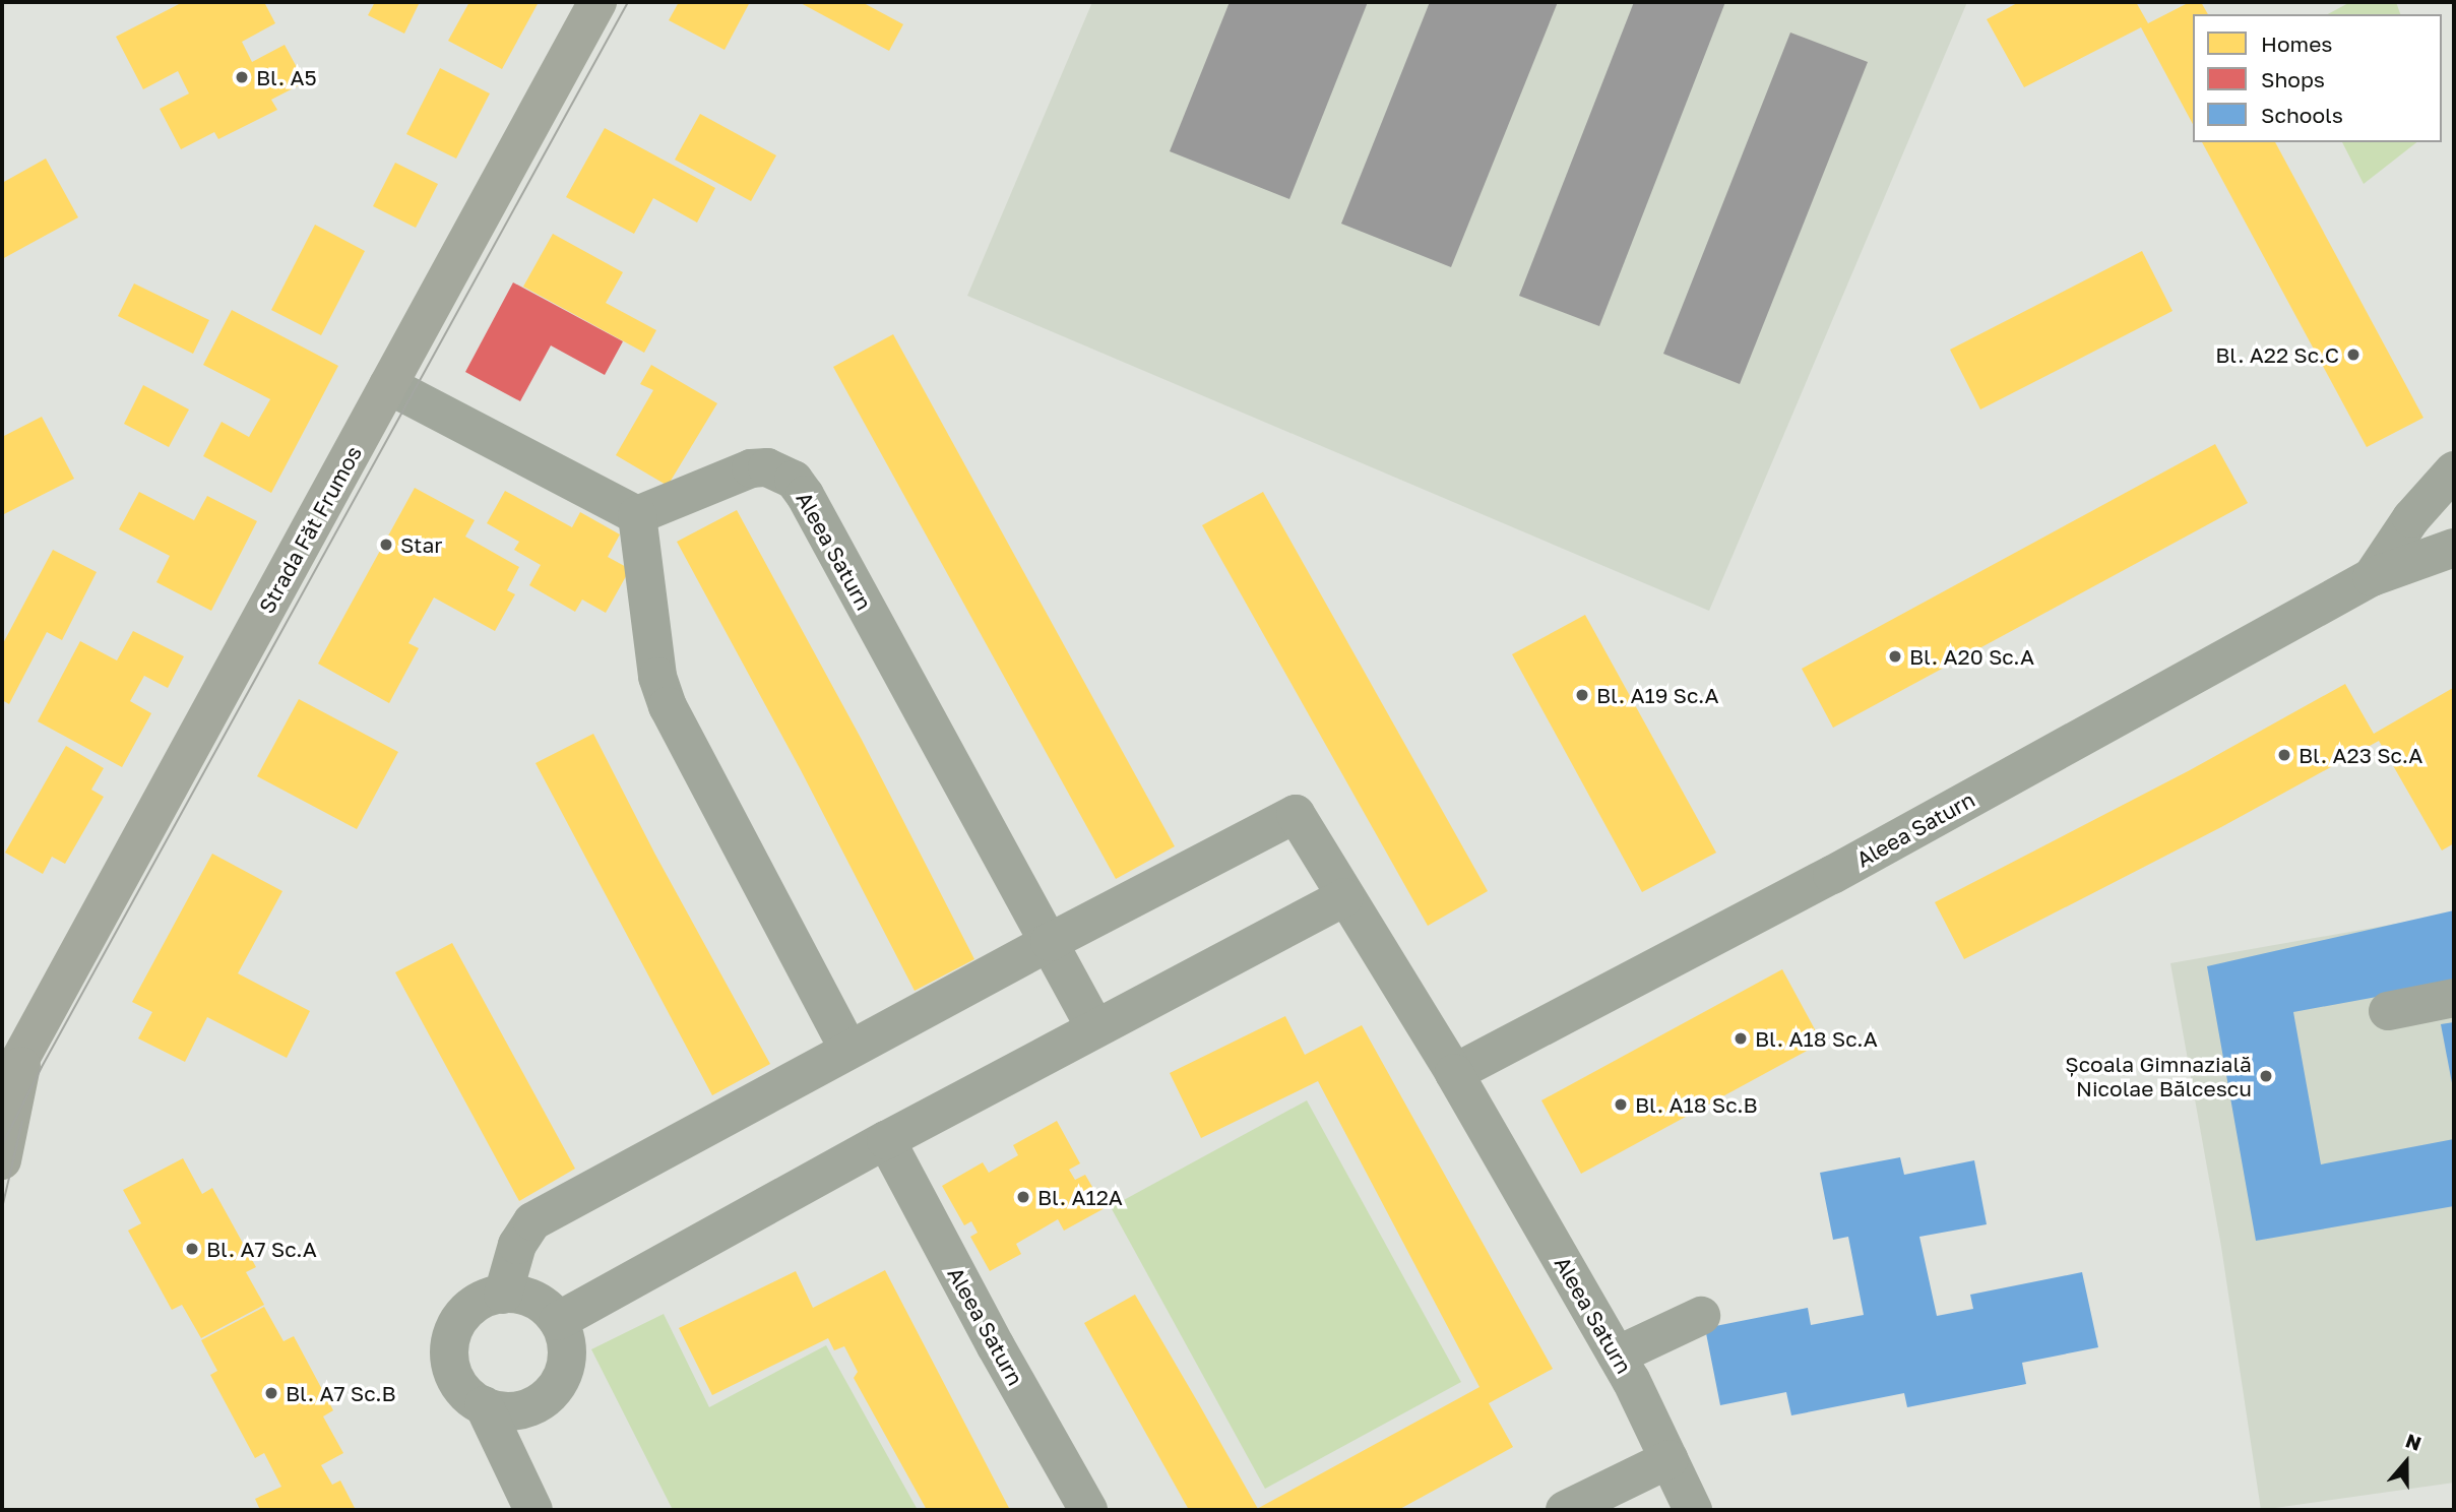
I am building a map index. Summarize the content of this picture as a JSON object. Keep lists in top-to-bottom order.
{
  "streets": {
    "main road": ["Strada Făt Frumos"],
    "street": ["Aleea Saturn"]
  },
  "places": [
    "Bl. A5",
    "Bl. A22 Sc.C",
    "Star",
    "Bl. A20 Sc.A",
    "Bl. A19 Sc.A",
    "Bl. A23 Sc.A",
    "Bl. A18 Sc.A",
    "Școala Gimnazială Nicolae Bălcescu",
    "Bl. A18 Sc.B",
    "Bl. A12A",
    "Bl. A7 Sc.A",
    "Bl. A7 Sc.B"
  ],
  "legend": ["Homes", "Shops", "Schools"],
  "north": "top"
}
